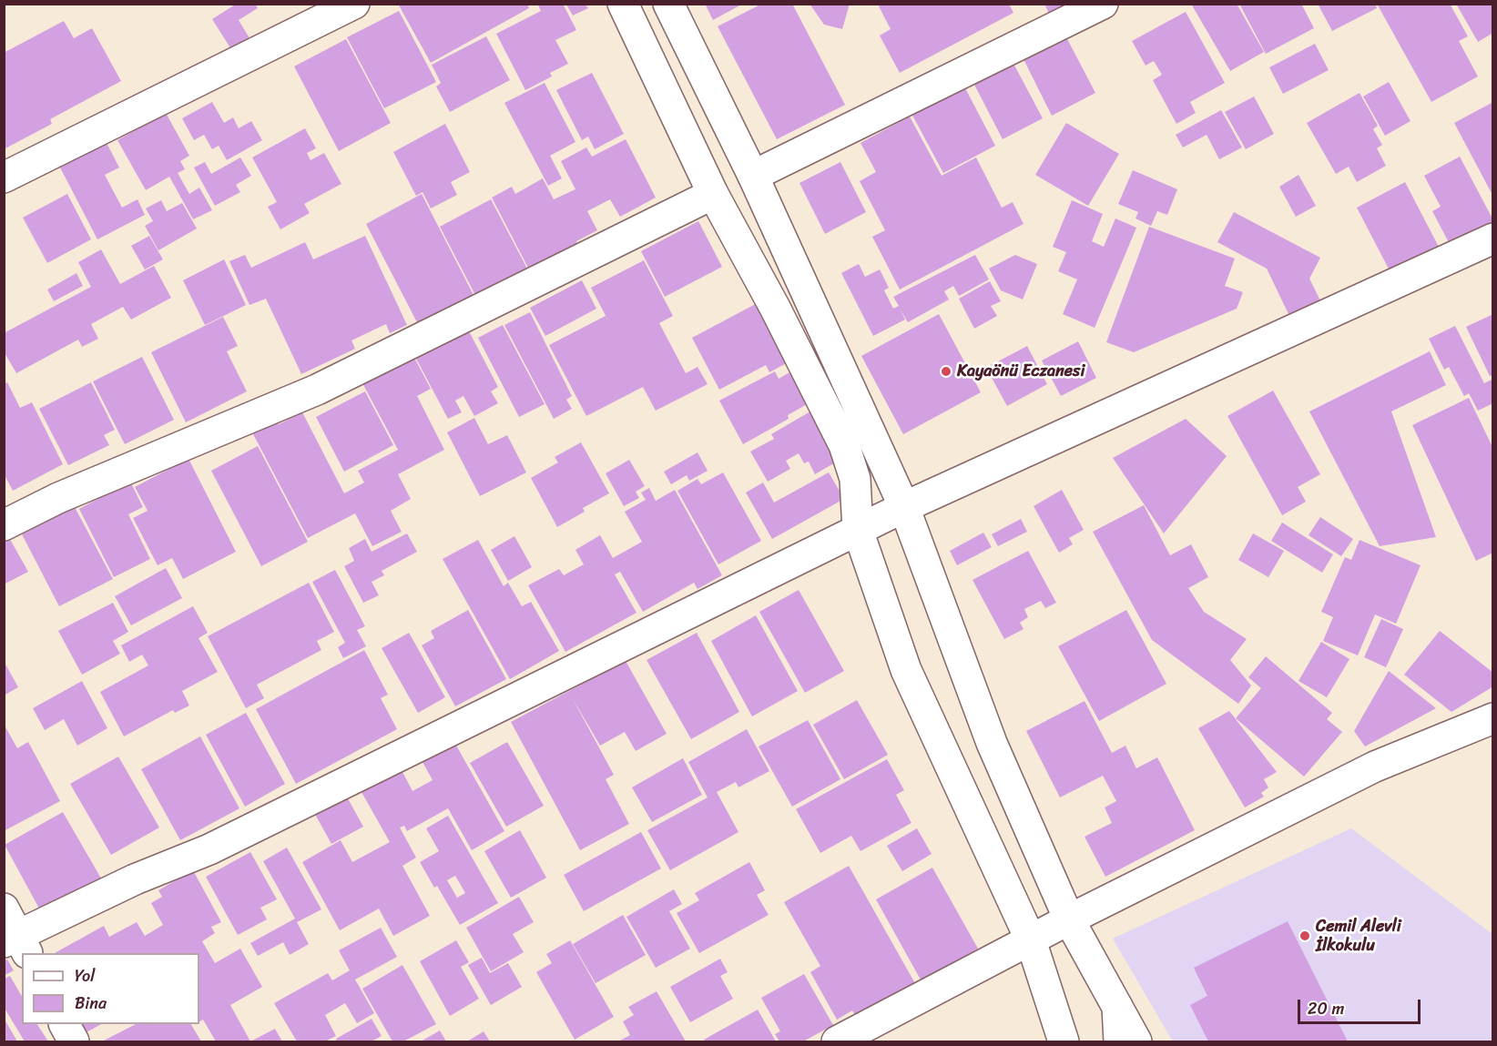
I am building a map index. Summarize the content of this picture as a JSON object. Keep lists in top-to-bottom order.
{
  "places": ["Kayaönü Eczanesi", "Cemil Alevli İlkokulu"],
  "legend": ["Yol", "Bina"],
  "scale_bar": "20 m"
}
